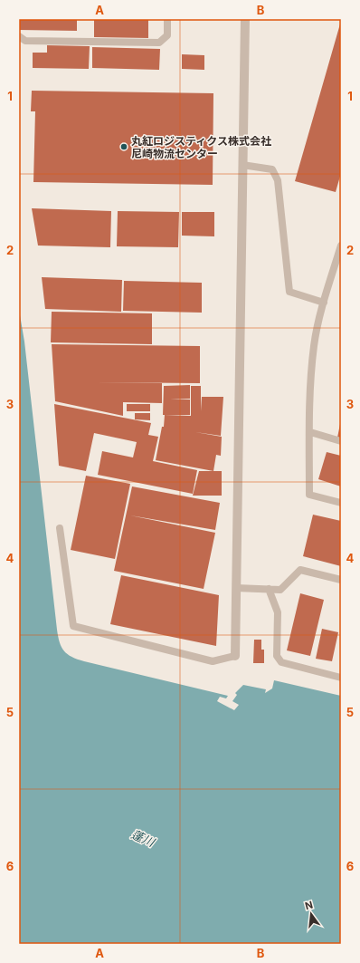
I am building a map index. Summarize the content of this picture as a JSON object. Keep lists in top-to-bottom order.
{
  "water": ["蓬川"],
  "places": ["丸紅ロジスティクス株式会社 尼崎物流センター"],
  "north": "top",
  "grid": {
    "columns": ["A", "B"],
    "rows": [
      "1",
      "2",
      "3",
      "4",
      "5",
      "6"
    ]
  }
}
